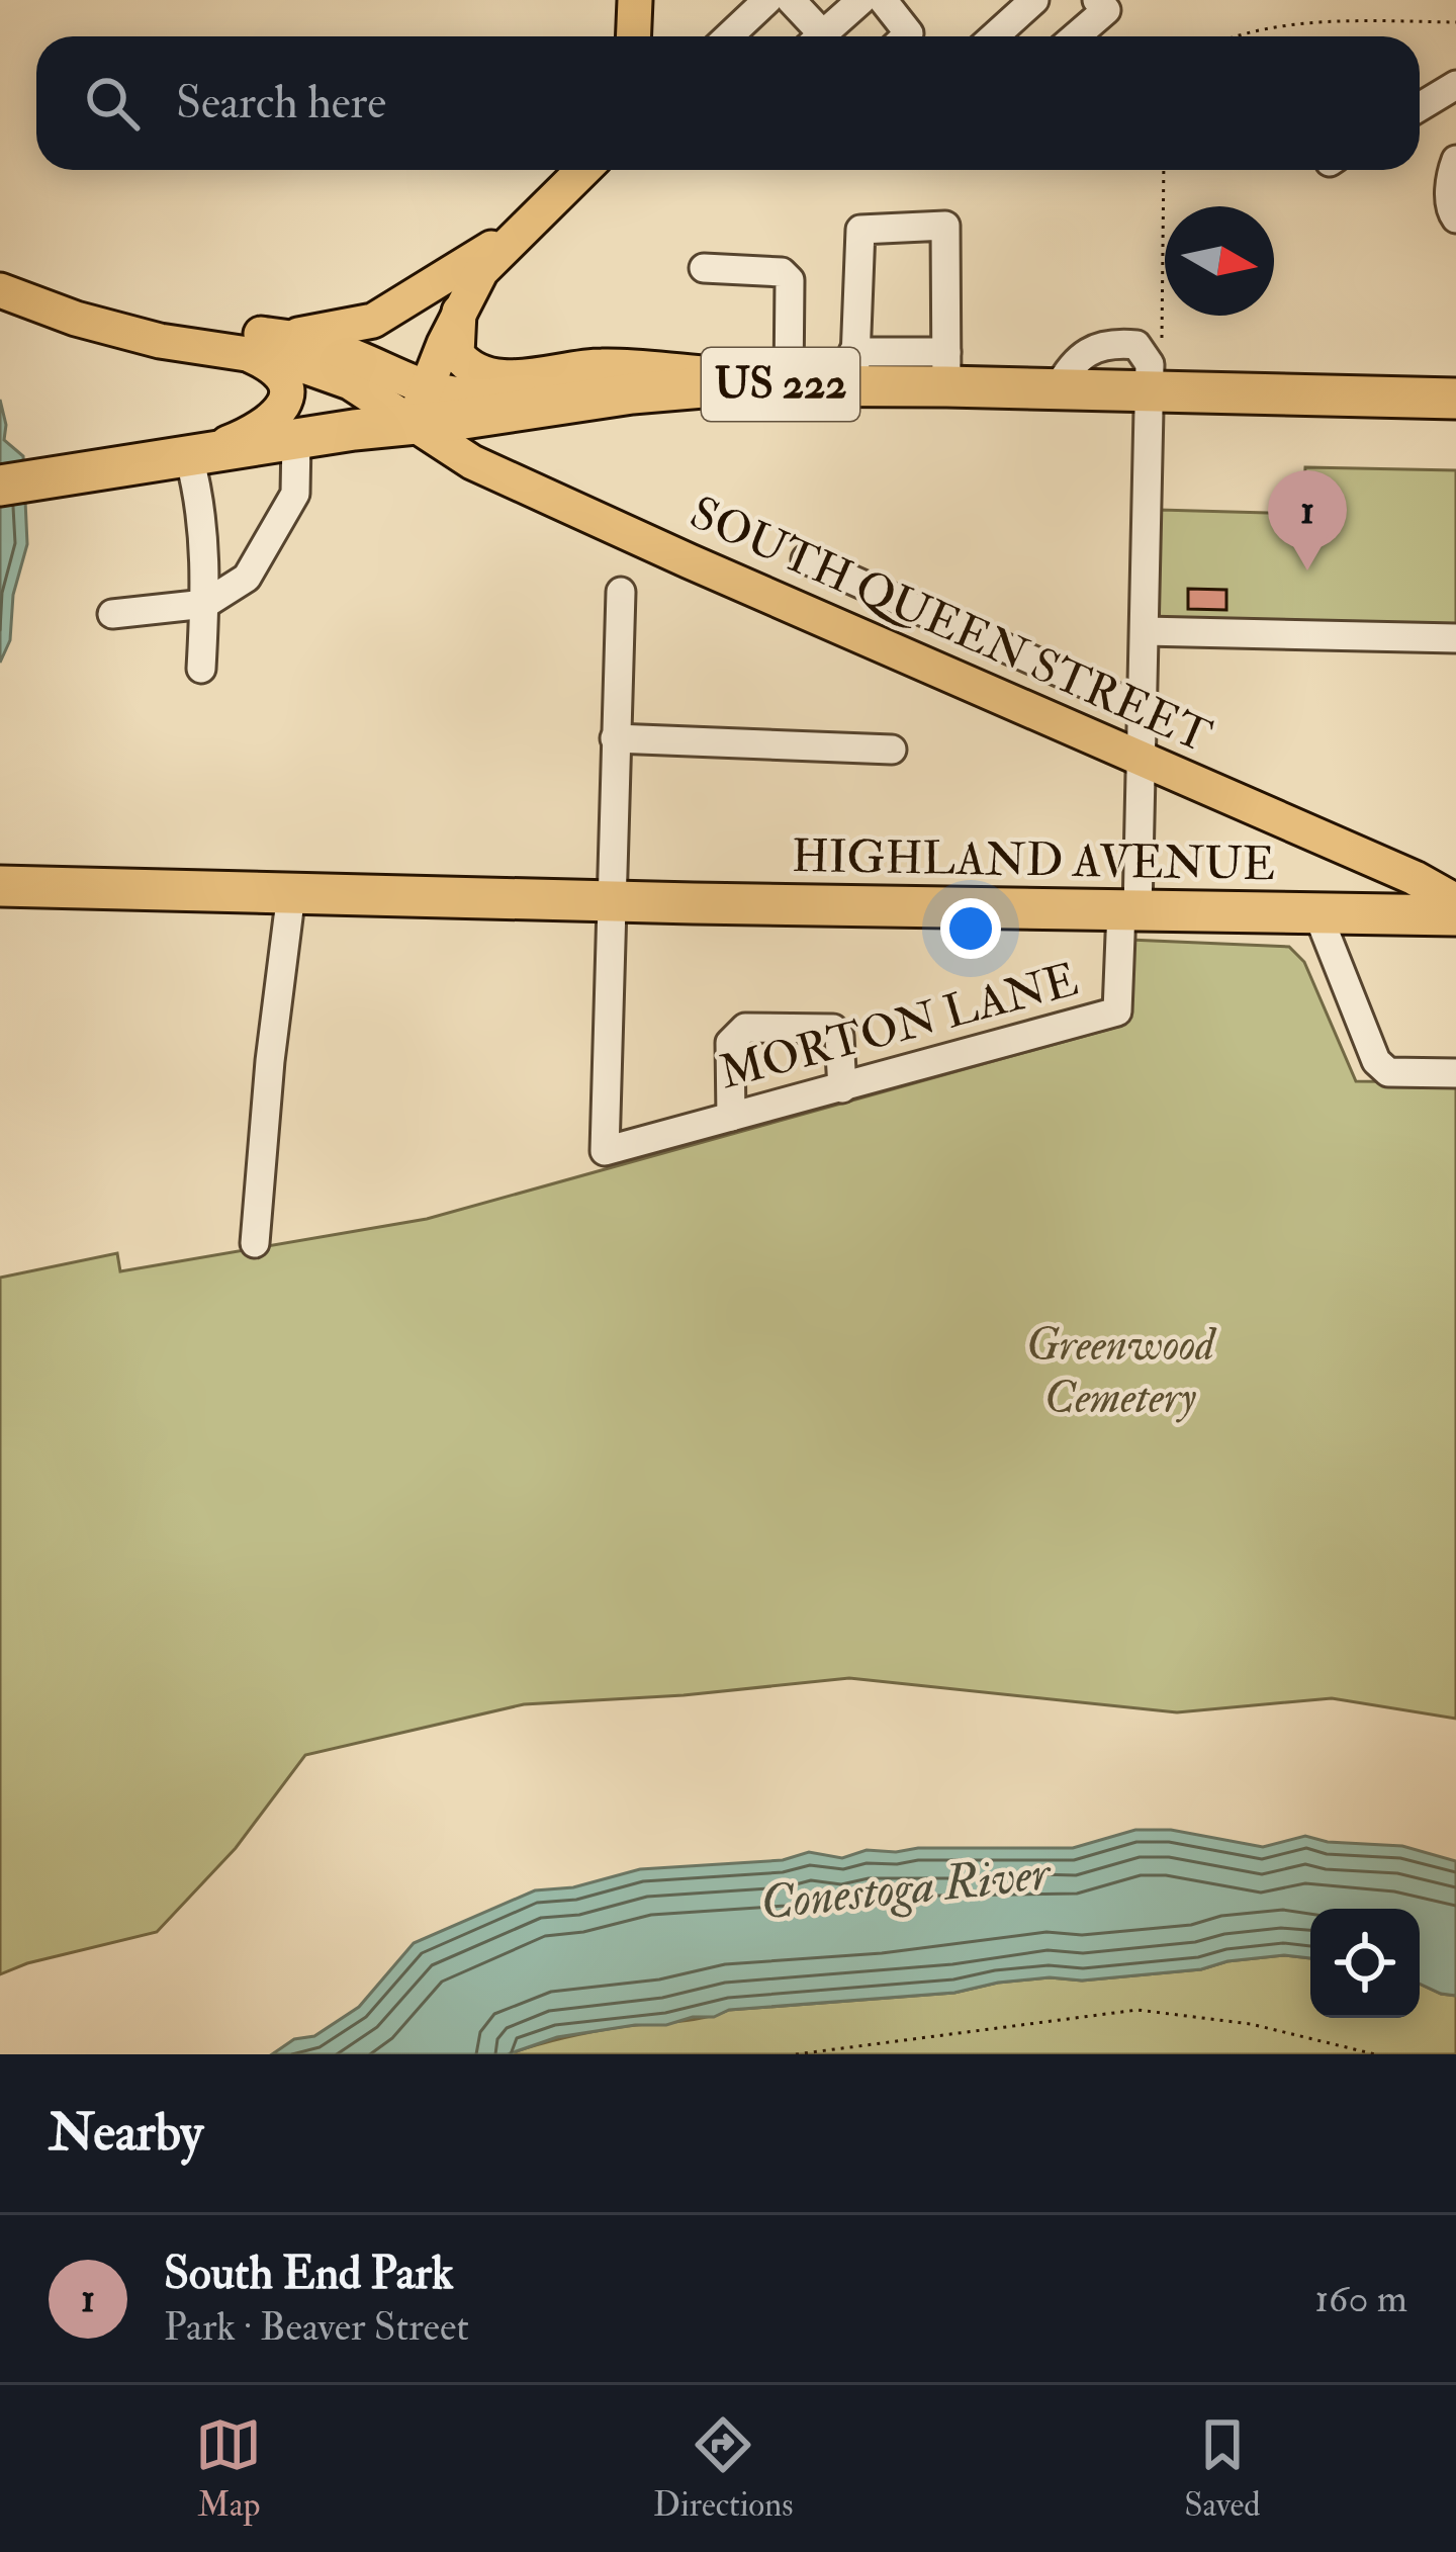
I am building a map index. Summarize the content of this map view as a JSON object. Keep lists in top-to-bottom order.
{
  "streets": {
    "highway": ["US 222", "HIGHLAND AVENUE"],
    "main road": ["SOUTH QUEEN STREET"],
    "street": ["MORTON LANE"]
  },
  "crossings": [
    ["US 222", "SOUTH QUEEN STREET"],
    ["HIGHLAND AVENUE", "MORTON LANE"]
  ],
  "water": ["Conestoga River"],
  "parks": ["Greenwood Cemetery"],
  "north": "right",
  "page": {
    "search": "Search here",
    "pins": "1",
    "heading": "Nearby",
    "list": [
      {
        "mark": "1",
        "name": "South End Park",
        "note": "Park · Beaver Street",
        "value": "160 m"
      }
    ],
    "nav": ["Map", "Directions", "Saved"]
  }
}
